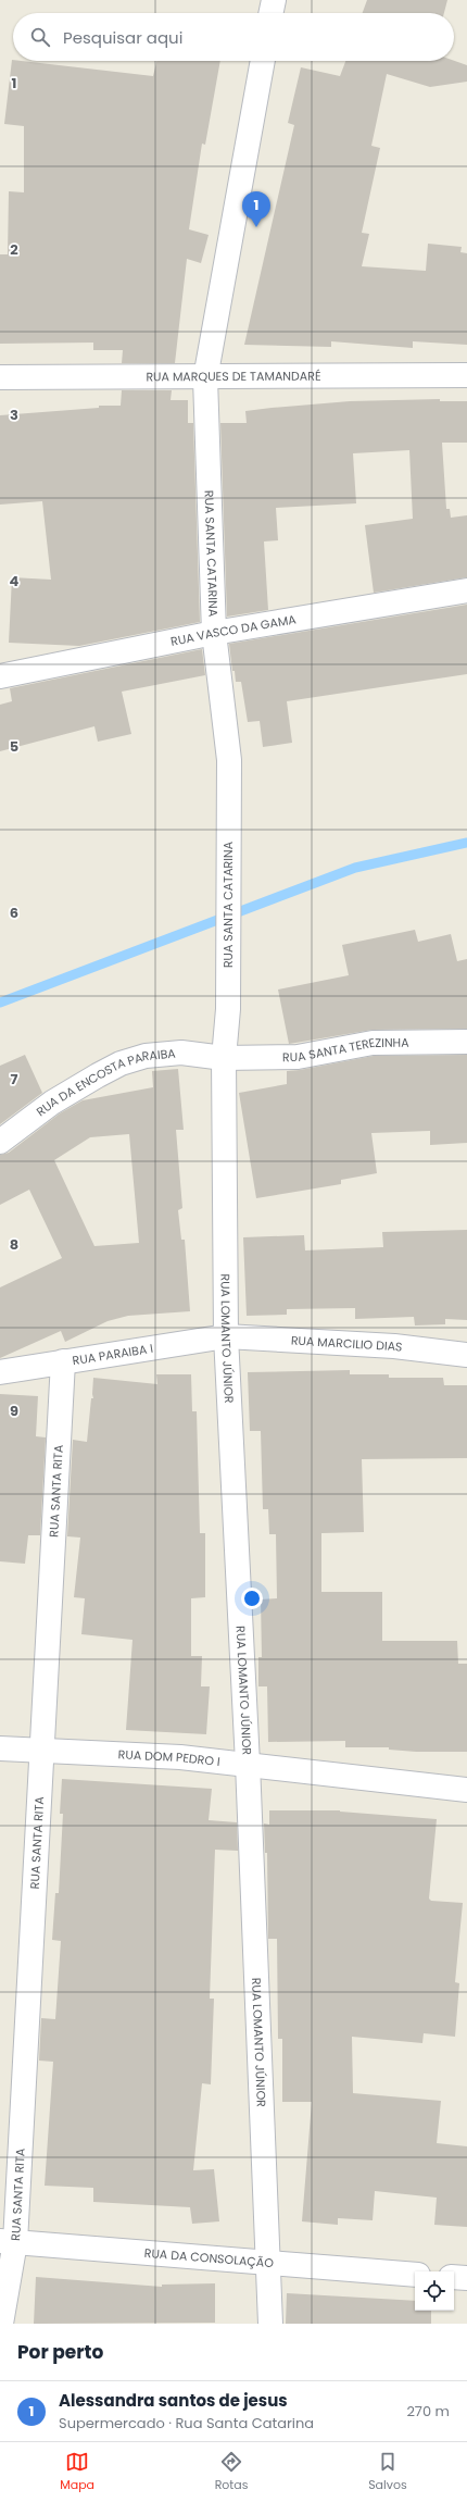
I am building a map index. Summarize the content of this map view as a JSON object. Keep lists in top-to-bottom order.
{
  "streets": {
    "street": [
      "RUA MARQUES DE TAMANDARÉ",
      "RUA SANTA CATARINA",
      "RUA VASCO DA GAMA",
      "RUA SANTA TEREZINHA",
      "RUA DA ENCOSTA PARAIBA",
      "RUA LOMANTO JÚNIOR",
      "RUA MARCILIO DIAS",
      "RUA PARAIBA I",
      "RUA SANTA RITA",
      "RUA DOM PEDRO I",
      "RUA DA CONSOLAÇÃO"
    ]
  },
  "crossings": [
    ["RUA MARQUES DE TAMANDARÉ", "RUA SANTA CATARINA"],
    ["RUA SANTA CATARINA", "RUA VASCO DA GAMA"],
    ["RUA SANTA CATARINA", "RUA SANTA TEREZINHA"],
    ["RUA SANTA CATARINA", "RUA DA ENCOSTA PARAIBA"],
    ["RUA SANTA CATARINA", "RUA LOMANTO JÚNIOR"],
    ["RUA SANTA TEREZINHA", "RUA DA ENCOSTA PARAIBA"],
    ["RUA SANTA TEREZINHA", "RUA LOMANTO JÚNIOR"],
    ["RUA DA ENCOSTA PARAIBA", "RUA LOMANTO JÚNIOR"],
    ["RUA LOMANTO JÚNIOR", "RUA MARCILIO DIAS"],
    ["RUA LOMANTO JÚNIOR", "RUA PARAIBA I"],
    ["RUA LOMANTO JÚNIOR", "RUA DOM PEDRO I"],
    ["RUA LOMANTO JÚNIOR", "RUA DA CONSOLAÇÃO"],
    ["RUA MARCILIO DIAS", "RUA PARAIBA I"],
    ["RUA PARAIBA I", "RUA SANTA RITA"],
    ["RUA SANTA RITA", "RUA DOM PEDRO I"],
    ["RUA SANTA RITA", "RUA DA CONSOLAÇÃO"]
  ],
  "page": {
    "search": "Pesquisar aqui",
    "pins": "1",
    "heading": "Por perto",
    "list": [
      {
        "mark": "1",
        "name": "Alessandra santos de jesus",
        "note": "Supermercado · Rua Santa Catarina",
        "value": "270 m"
      }
    ],
    "nav": ["Mapa", "Rotas", "Salvos"]
  },
  "grid": {
    "rows": [
      "1",
      "2",
      "3",
      "4",
      "5",
      "6",
      "7",
      "8",
      "9"
    ]
  }
}
